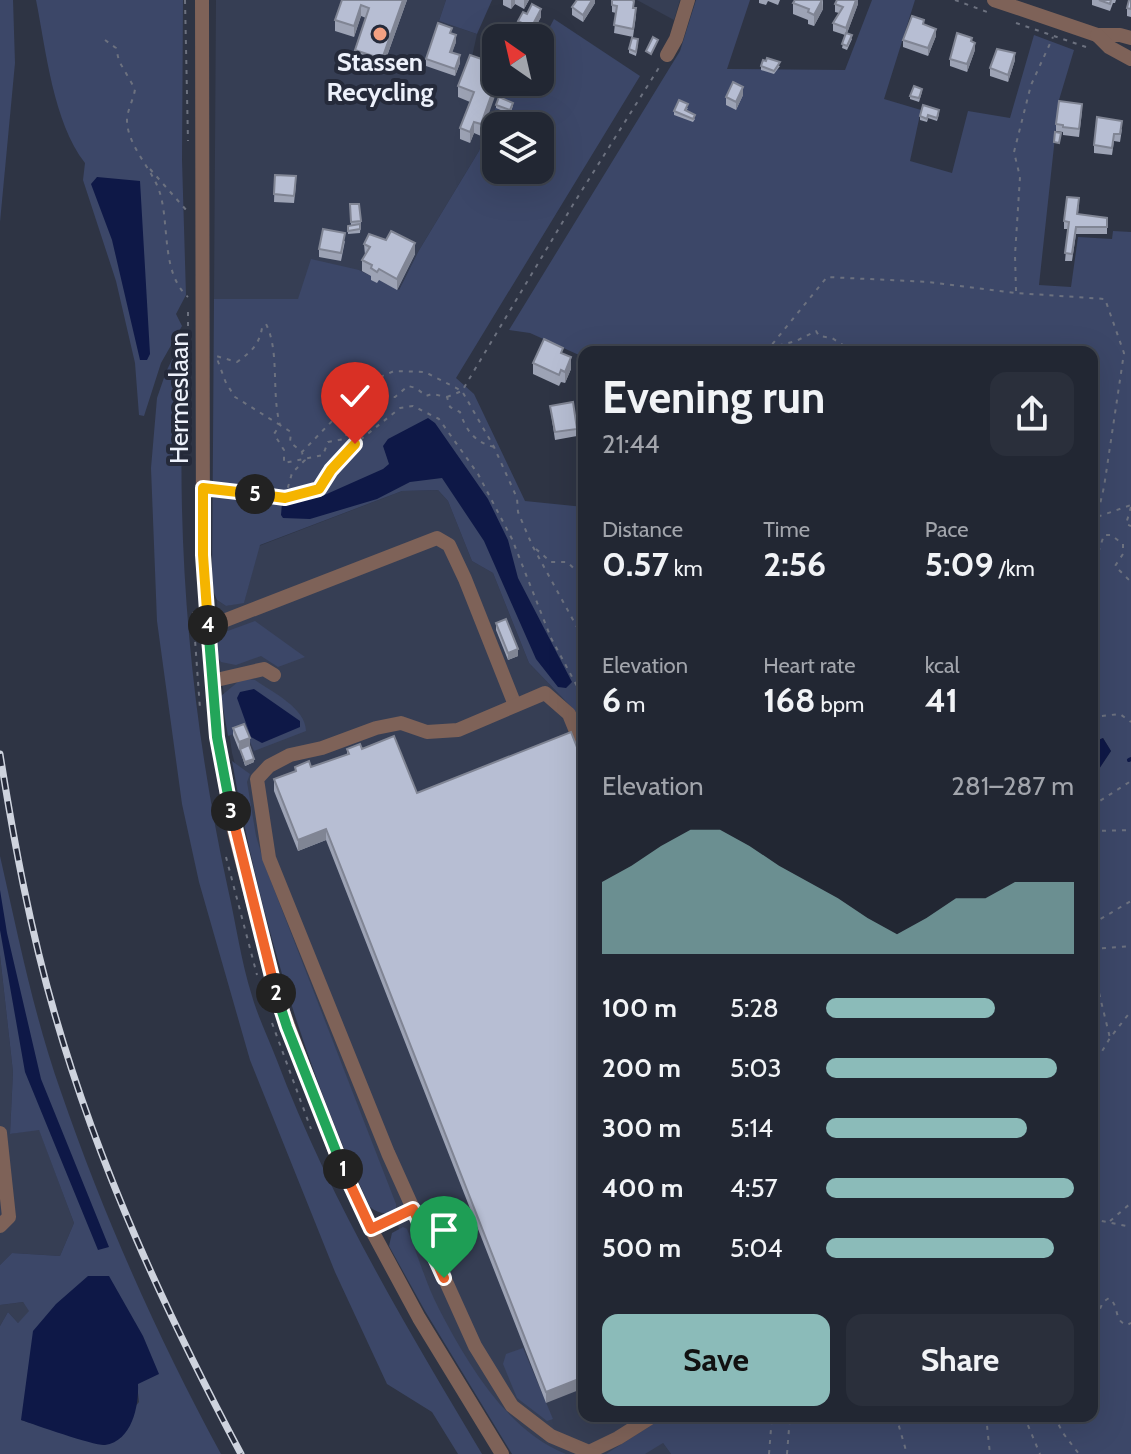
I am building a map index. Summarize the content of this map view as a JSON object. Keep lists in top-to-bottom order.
{
  "streets": {
    "street": ["Hermeslaan"]
  },
  "places": ["Stassen Recycling"],
  "north": "top left",
  "page": {
    "heading": ["Evening run", "21:44"],
    "pins": [
      "5",
      "4",
      "3",
      "2",
      "1"
    ],
    "stats": [
      ["Distance", "0.57 km"],
      ["Time", "2:56"],
      ["Pace", "5:09 /km"],
      ["Elevation", "6 m"],
      ["Heart rate", "168 bpm"],
      ["kcal", "41"]
    ],
    "chart": ["Elevation", "281–287 m"],
    "list": [
      {
        "name": "100 m",
        "note": "5:28"
      },
      {
        "name": "200 m",
        "note": "5:03"
      },
      {
        "name": "300 m",
        "note": "5:14"
      },
      {
        "name": "400 m",
        "note": "4:57"
      },
      {
        "name": "500 m",
        "note": "5:04"
      }
    ],
    "buttons": ["Save", "Share"]
  }
}
